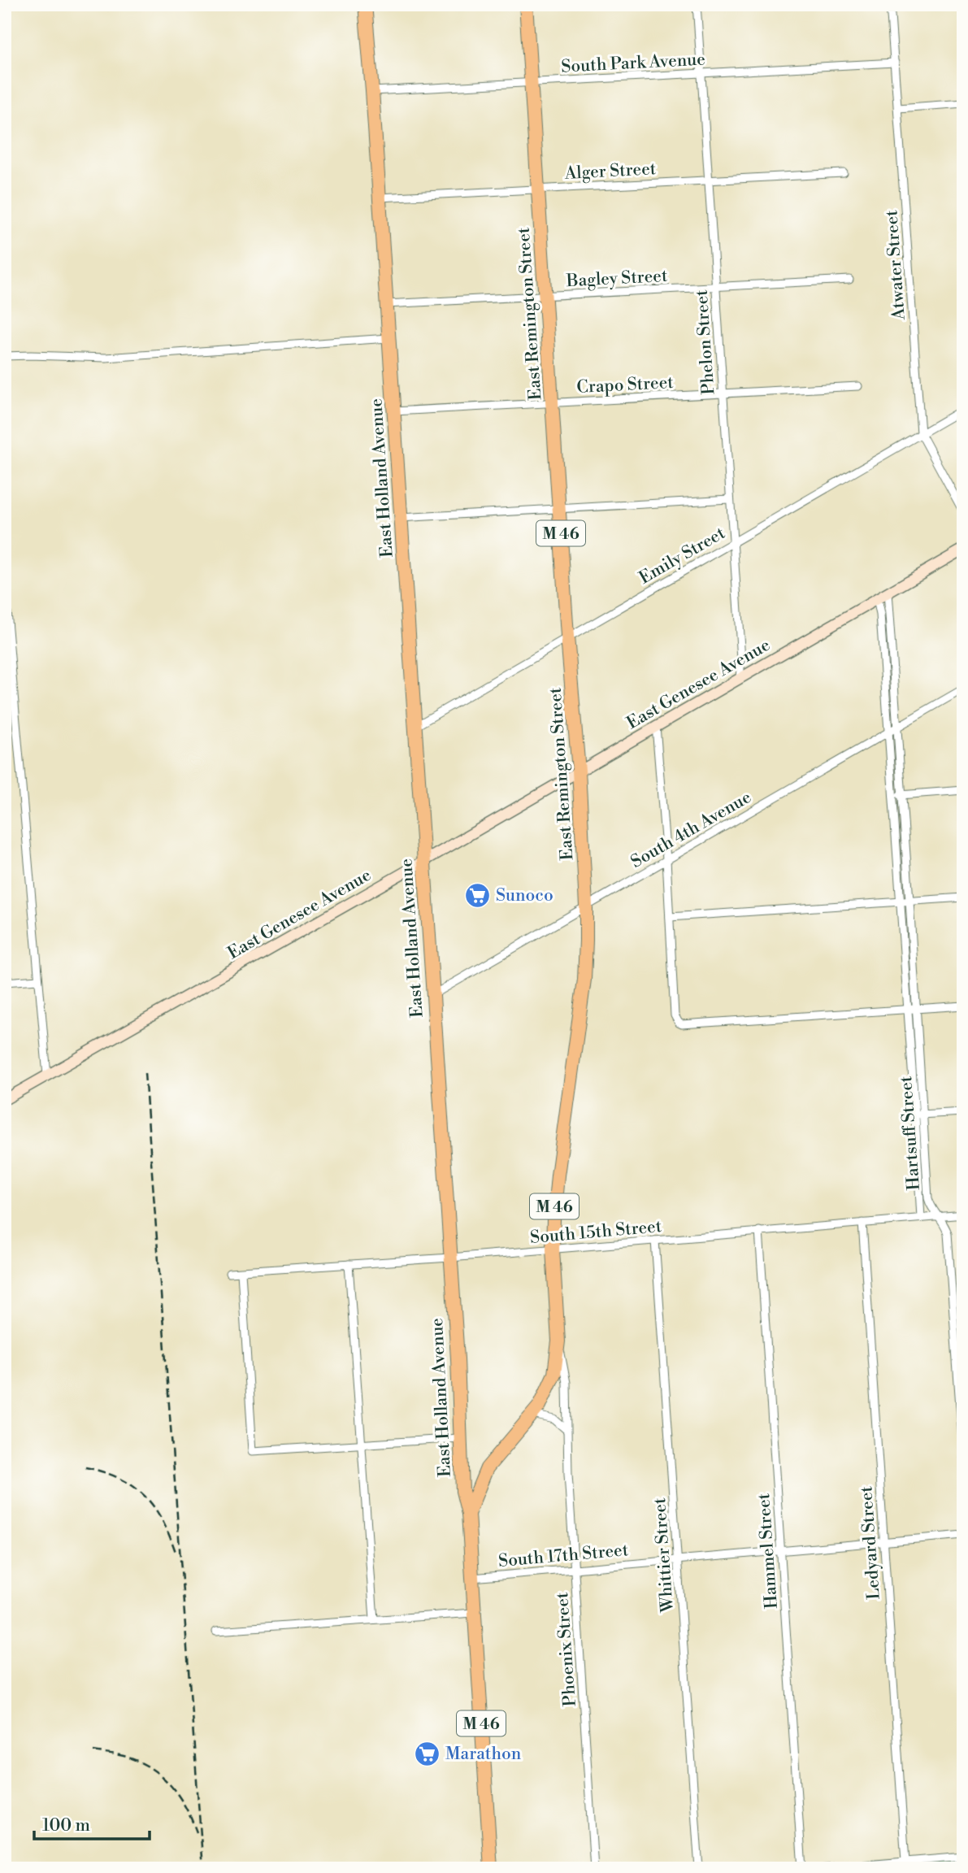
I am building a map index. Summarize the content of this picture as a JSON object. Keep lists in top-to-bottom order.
{
  "streets": {
    "highway": ["East Remington Street", "East Holland Avenue", "M 46"],
    "main road": ["East Genesee Avenue"],
    "street": [
      "South Park Avenue",
      "Alger Street",
      "Atwater Street",
      "Bagley Street",
      "Phelon Street",
      "Crapo Street",
      "Emily Street",
      "South 4th Avenue",
      "Hartsuff Street",
      "South 15th Street",
      "Ledyard Street",
      "Hammel Street",
      "South 17th Street",
      "Whittier Street",
      "Phoenix Street"
    ]
  },
  "crossings": [
    ["South Park Avenue", "Atwater Street"],
    ["South Park Avenue", "East Remington Street"],
    ["South Park Avenue", "Phelon Street"],
    ["South Park Avenue", "East Holland Avenue"],
    ["Alger Street", "East Remington Street"],
    ["Alger Street", "Phelon Street"],
    ["Alger Street", "East Holland Avenue"],
    ["Atwater Street", "Emily Street"],
    ["Bagley Street", "East Remington Street"],
    ["Bagley Street", "Phelon Street"],
    ["Bagley Street", "East Holland Avenue"],
    ["East Remington Street", "Crapo Street"],
    ["East Remington Street", "East Holland Avenue"],
    ["East Remington Street", "Emily Street"],
    ["East Remington Street", "East Genesee Avenue"],
    ["East Remington Street", "South 4th Avenue"],
    ["East Remington Street", "South 15th Street"],
    ["East Remington Street", "Phoenix Street"],
    ["Phelon Street", "Crapo Street"],
    ["Phelon Street", "Emily Street"],
    ["Phelon Street", "East Genesee Avenue"],
    ["Crapo Street", "East Holland Avenue"],
    ["East Holland Avenue", "Emily Street"],
    ["East Holland Avenue", "East Genesee Avenue"],
    ["East Holland Avenue", "South 4th Avenue"],
    ["East Holland Avenue", "South 15th Street"],
    ["East Holland Avenue", "South 17th Street"],
    ["East Genesee Avenue", "Hartsuff Street"],
    ["South 4th Avenue", "Hartsuff Street"],
    ["Hartsuff Street", "South 15th Street"],
    ["South 15th Street", "Ledyard Street"],
    ["South 15th Street", "Hammel Street"],
    ["South 15th Street", "Whittier Street"],
    ["Ledyard Street", "South 17th Street"],
    ["Hammel Street", "South 17th Street"],
    ["South 17th Street", "Whittier Street"],
    ["South 17th Street", "Phoenix Street"]
  ],
  "places": {
    "supermarket": ["Sunoco", "Marathon"]
  },
  "scale_bar": "100 m"
}
